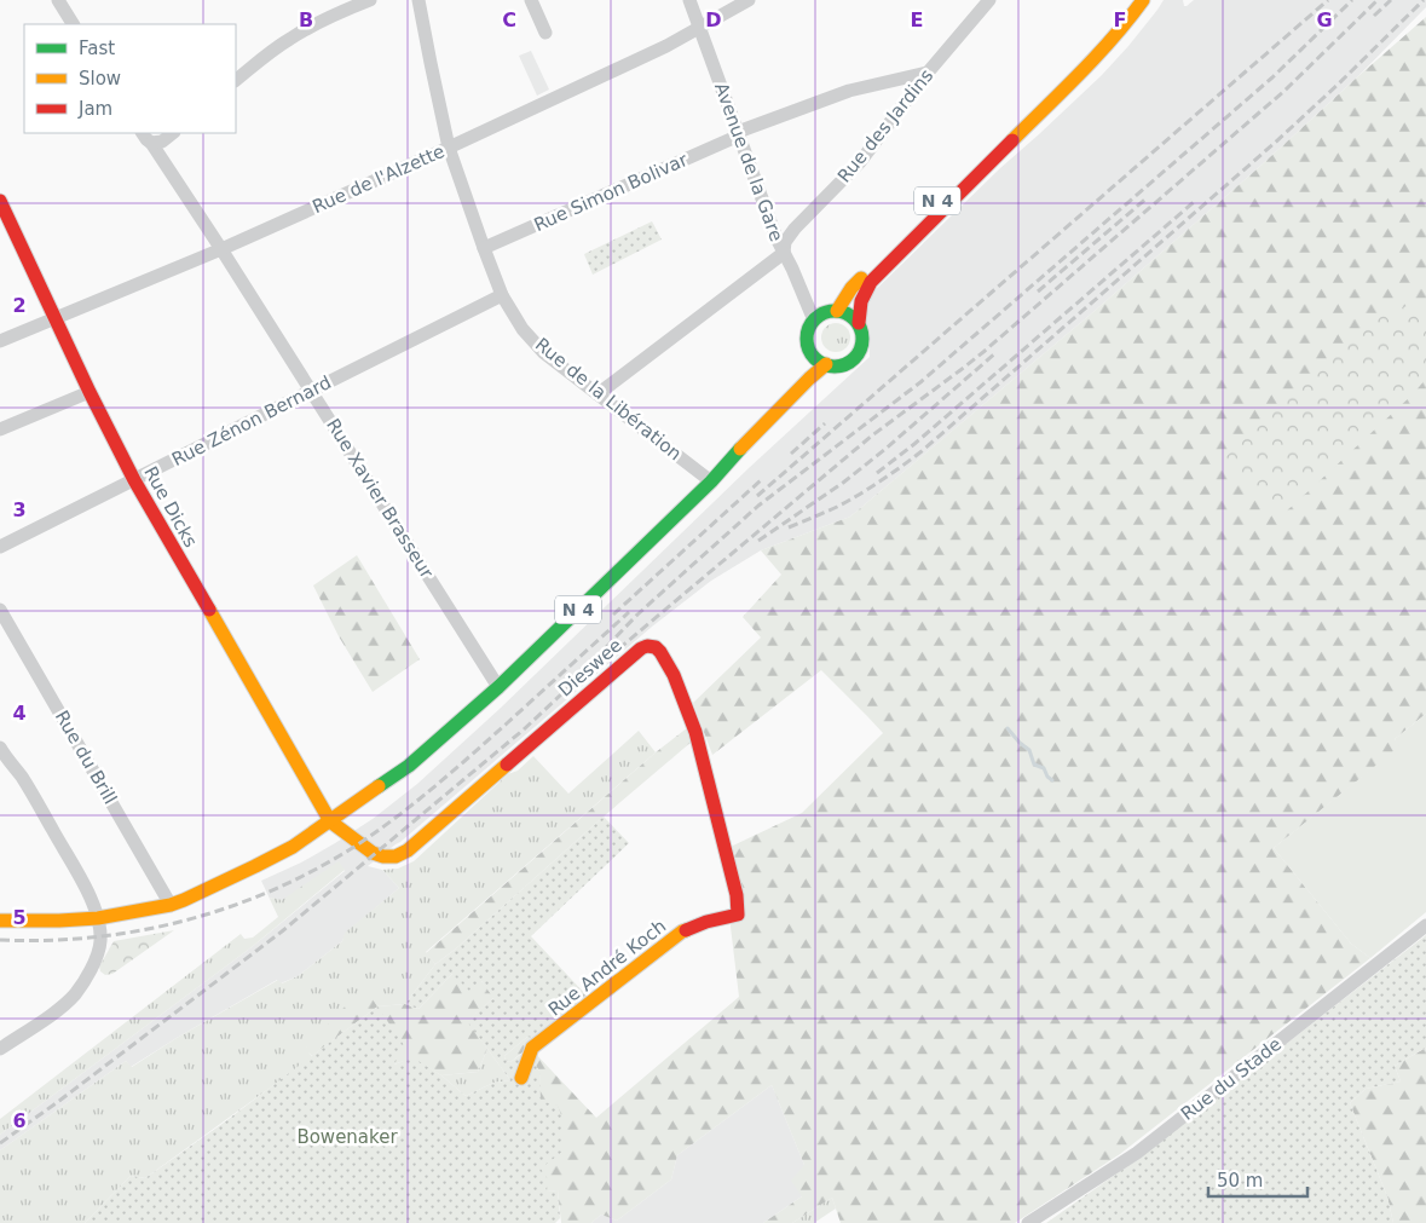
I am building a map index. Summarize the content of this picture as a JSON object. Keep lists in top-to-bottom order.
{
  "streets": {
    "main road": [
      "N 4",
      "Rue Dicks",
      "Dieswee",
      "Rue André Koch"
    ],
    "street": [
      "Rue des Jardins",
      "Avenue de la Gare",
      "Rue de l'Alzette",
      "Rue Simon Bolivar",
      "Rue de la Libération",
      "Rue Zénon Bernard",
      "Rue Xavier Brasseur",
      "Rue du Brill",
      "Rue du Stade"
    ]
  },
  "crossings": [
    ["Rue des Jardins", "Avenue de la Gare"],
    ["Rue des Jardins", "Rue Simon Bolivar"],
    ["Avenue de la Gare", "Rue de l'Alzette"],
    ["Avenue de la Gare", "Rue Simon Bolivar"],
    ["Avenue de la Gare", "N 4"],
    ["Rue de l'Alzette", "Rue de la Libération"],
    ["Rue de l'Alzette", "Rue Xavier Brasseur"],
    ["Rue de l'Alzette", "Rue Dicks"],
    ["Rue Simon Bolivar", "Rue de la Libération"],
    ["N 4", "Rue de la Libération"],
    ["N 4", "Rue Xavier Brasseur"],
    ["N 4", "Rue Dicks"],
    ["N 4", "Dieswee"],
    ["N 4", "Rue du Brill"],
    ["Rue de la Libération", "Rue Zénon Bernard"],
    ["Rue Zénon Bernard", "Rue Xavier Brasseur"],
    ["Rue Zénon Bernard", "Rue Dicks"],
    ["Rue Dicks", "Dieswee"],
    ["Dieswee", "Rue André Koch"]
  ],
  "parks": ["Bowenaker"],
  "legend": ["Fast", "Slow", "Jam"],
  "scale_bar": "50 m",
  "grid": {
    "columns": [
      "B",
      "C",
      "D",
      "E",
      "F",
      "G"
    ],
    "rows": [
      "2",
      "3",
      "4",
      "5",
      "6"
    ]
  }
}
